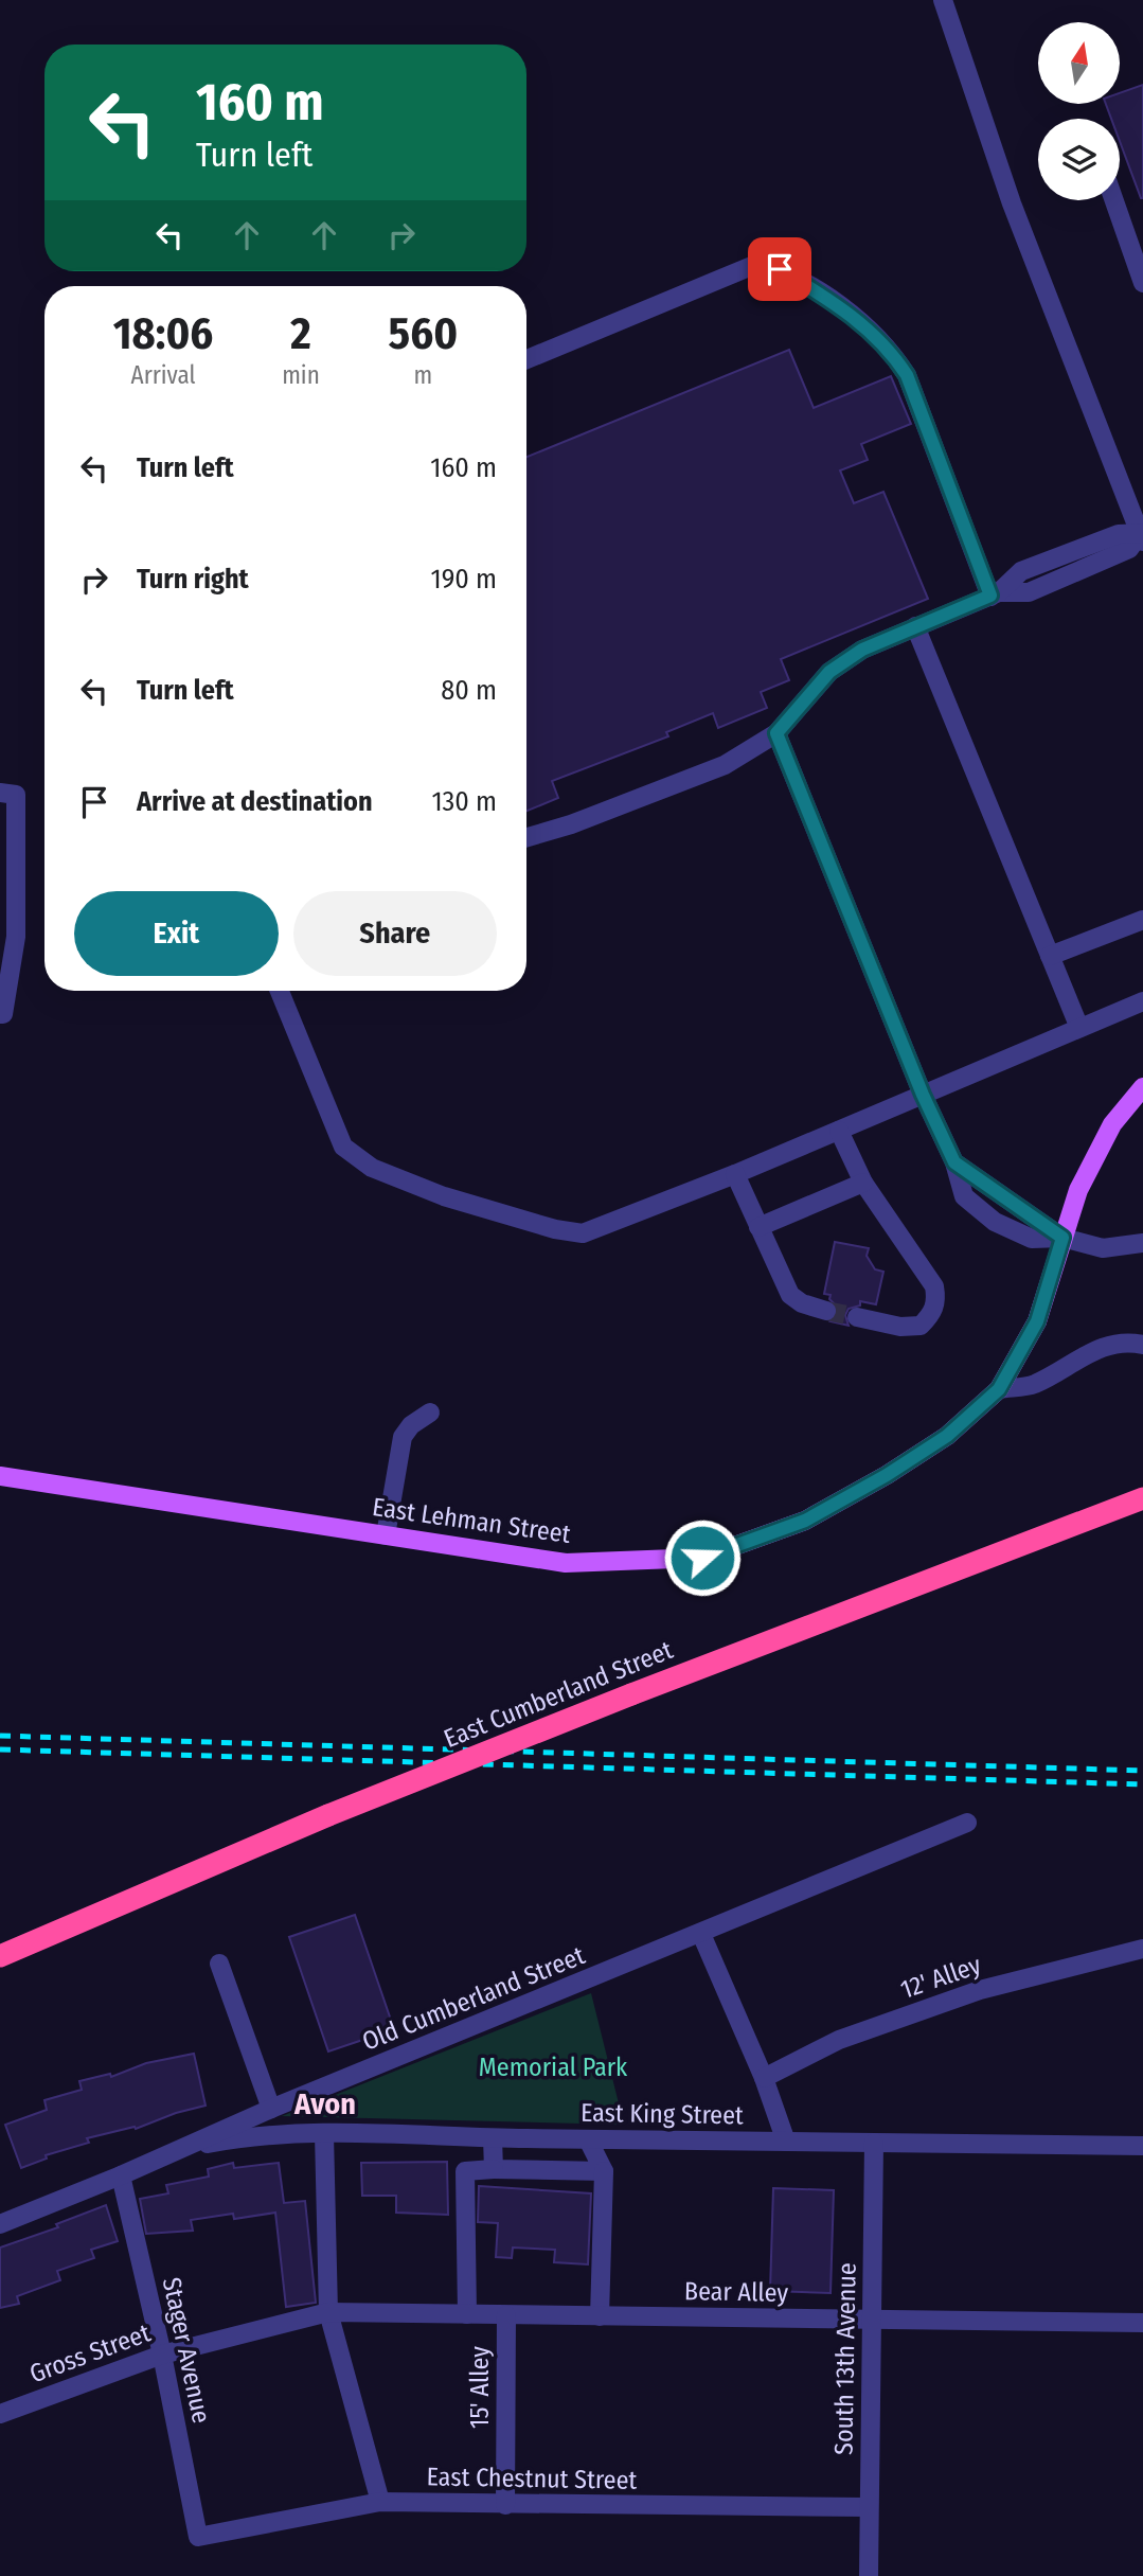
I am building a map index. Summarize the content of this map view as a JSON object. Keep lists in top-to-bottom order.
{
  "streets": {
    "highway": ["East Cumberland Street"],
    "main road": ["East Lehman Street"],
    "street": [
      "12' Alley",
      "Old Cumberland Street",
      "East King Street",
      "Bear Alley",
      "Stager Avenue",
      "Gross Street",
      "South 13th Avenue",
      "15' Alley",
      "East Chestnut Street"
    ]
  },
  "crossings": [
    ["Old Cumberland Street", "East King Street"],
    ["Old Cumberland Street", "Stager Avenue"],
    ["East King Street", "South 13th Avenue"],
    ["Bear Alley", "Gross Street"],
    ["Bear Alley", "South 13th Avenue"],
    ["Bear Alley", "15' Alley"],
    ["Stager Avenue", "Gross Street"],
    ["Stager Avenue", "East Chestnut Street"],
    ["South 13th Avenue", "East Chestnut Street"],
    ["15' Alley", "East Chestnut Street"]
  ],
  "districts": ["Avon"],
  "parks": ["Memorial Park"],
  "north": "top",
  "page": {
    "turn": ["160 m", "Turn left"],
    "eta": [
      "18:06",
      "Arrival",
      "2",
      "min",
      "560",
      "m"
    ],
    "list": [
      {
        "name": "Turn left",
        "value": "160 m"
      },
      {
        "name": "Turn right",
        "value": "190 m"
      },
      {
        "name": "Turn left",
        "value": "80 m"
      },
      {
        "name": "Arrive at destination",
        "value": "130 m"
      }
    ],
    "buttons": ["Exit", "Share"]
  }
}
